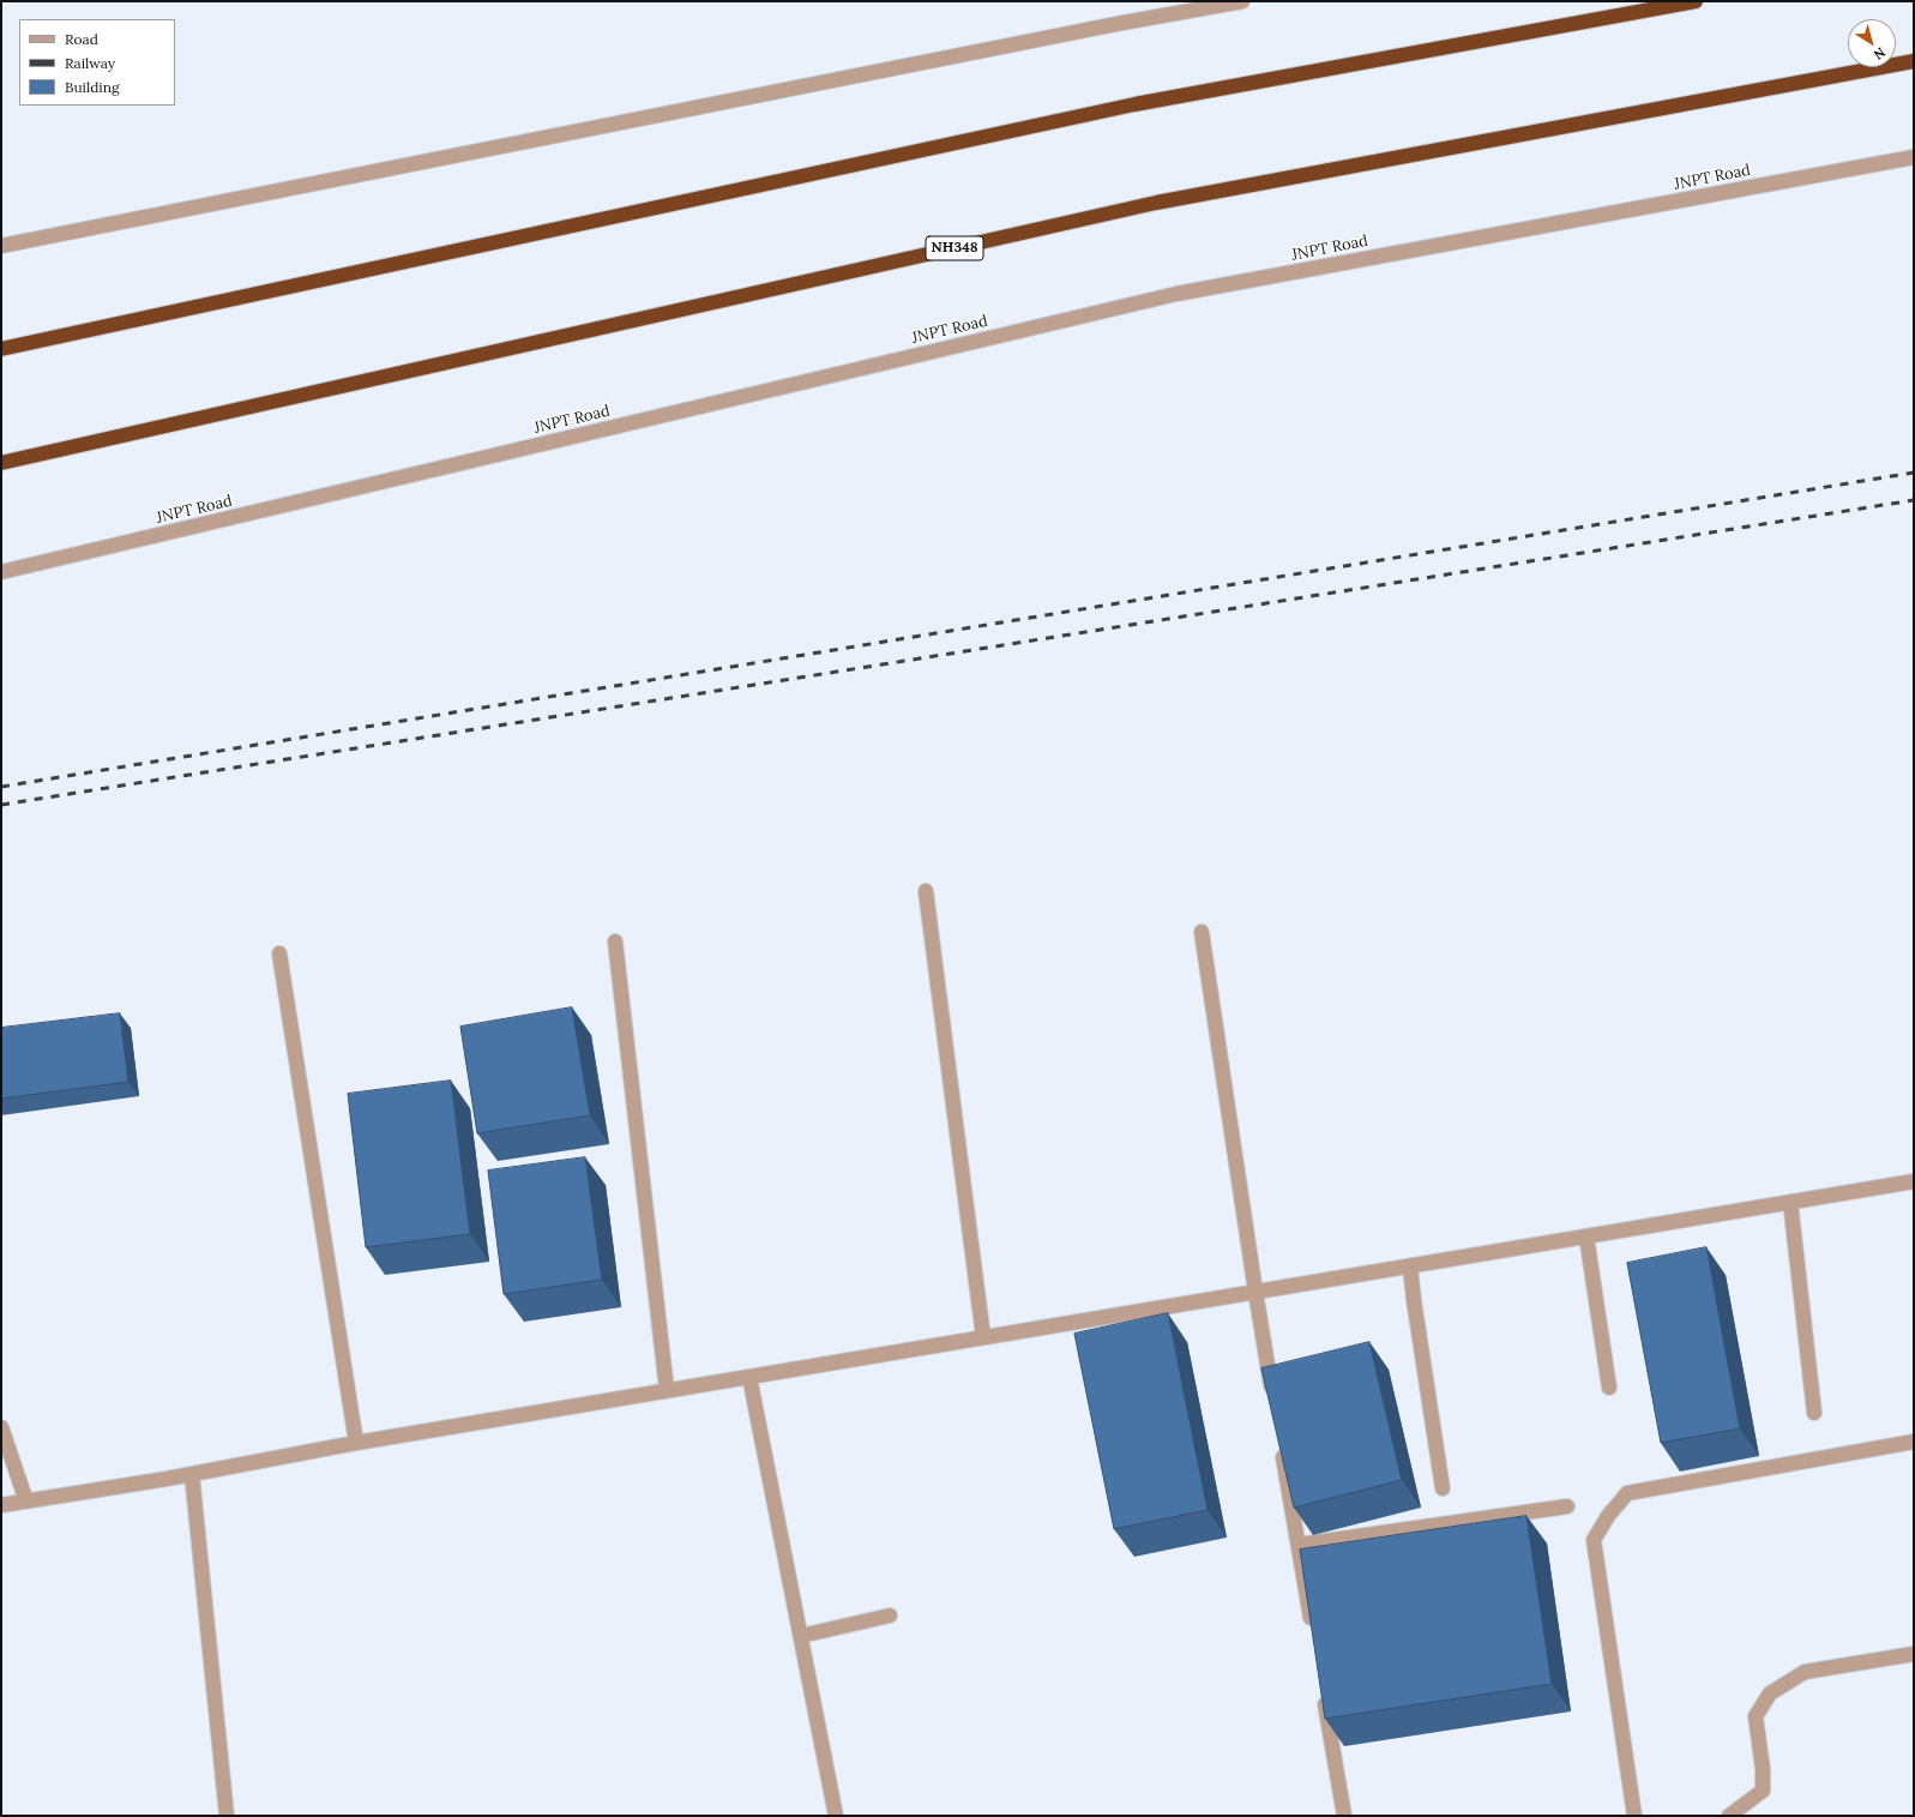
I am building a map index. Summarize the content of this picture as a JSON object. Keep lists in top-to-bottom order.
{
  "streets": {
    "highway": ["NH348"],
    "street": ["JNPT Road"]
  },
  "legend": ["Road", "Railway", "Building"],
  "north": "bottom right"
}
